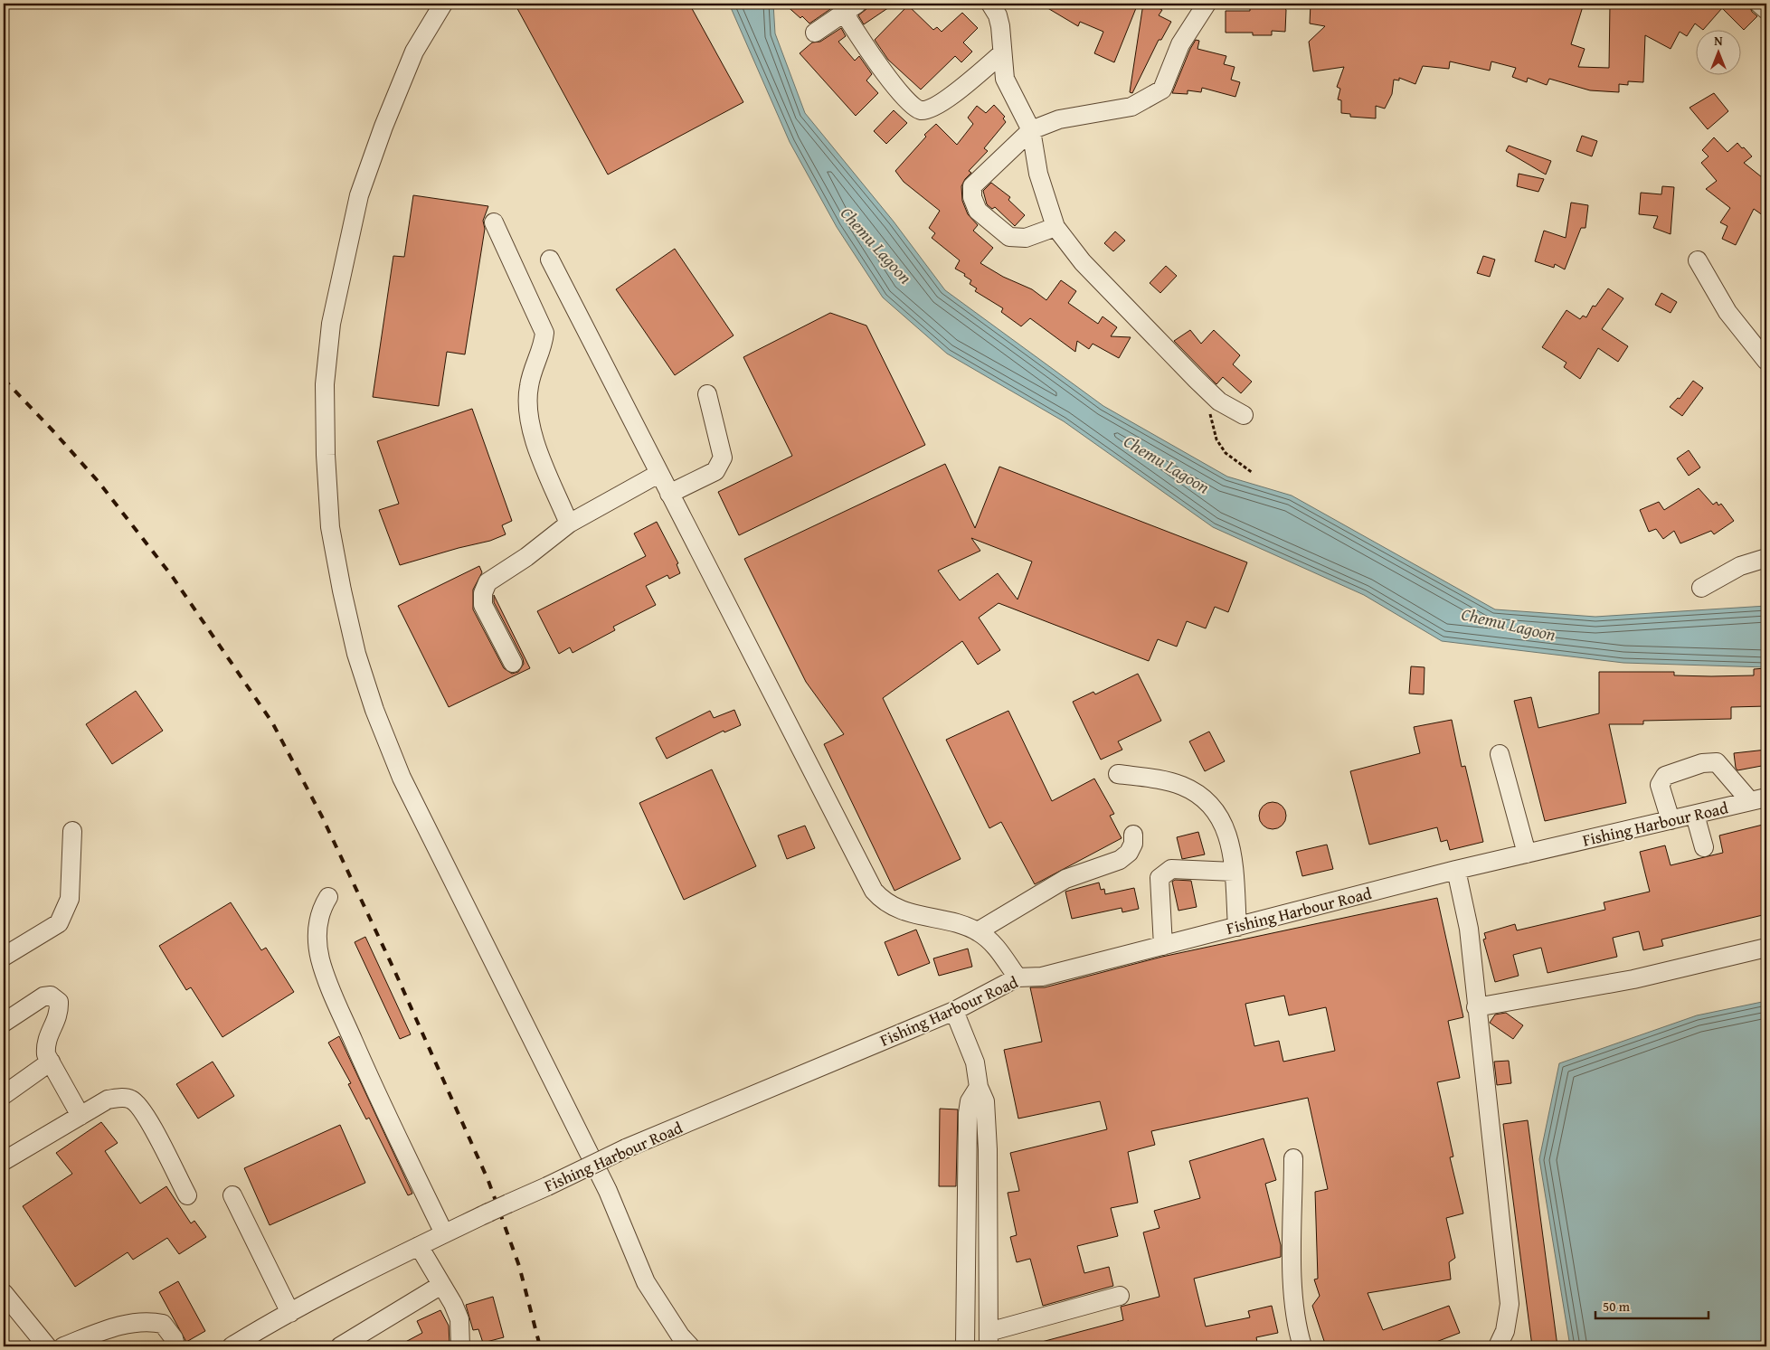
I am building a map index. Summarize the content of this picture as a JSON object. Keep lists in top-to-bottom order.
{
  "streets": {
    "street": ["Fishing Harbour Road"]
  },
  "water": ["Chemu Lagoon"],
  "scale_bar": "50 m",
  "north": "top"
}
